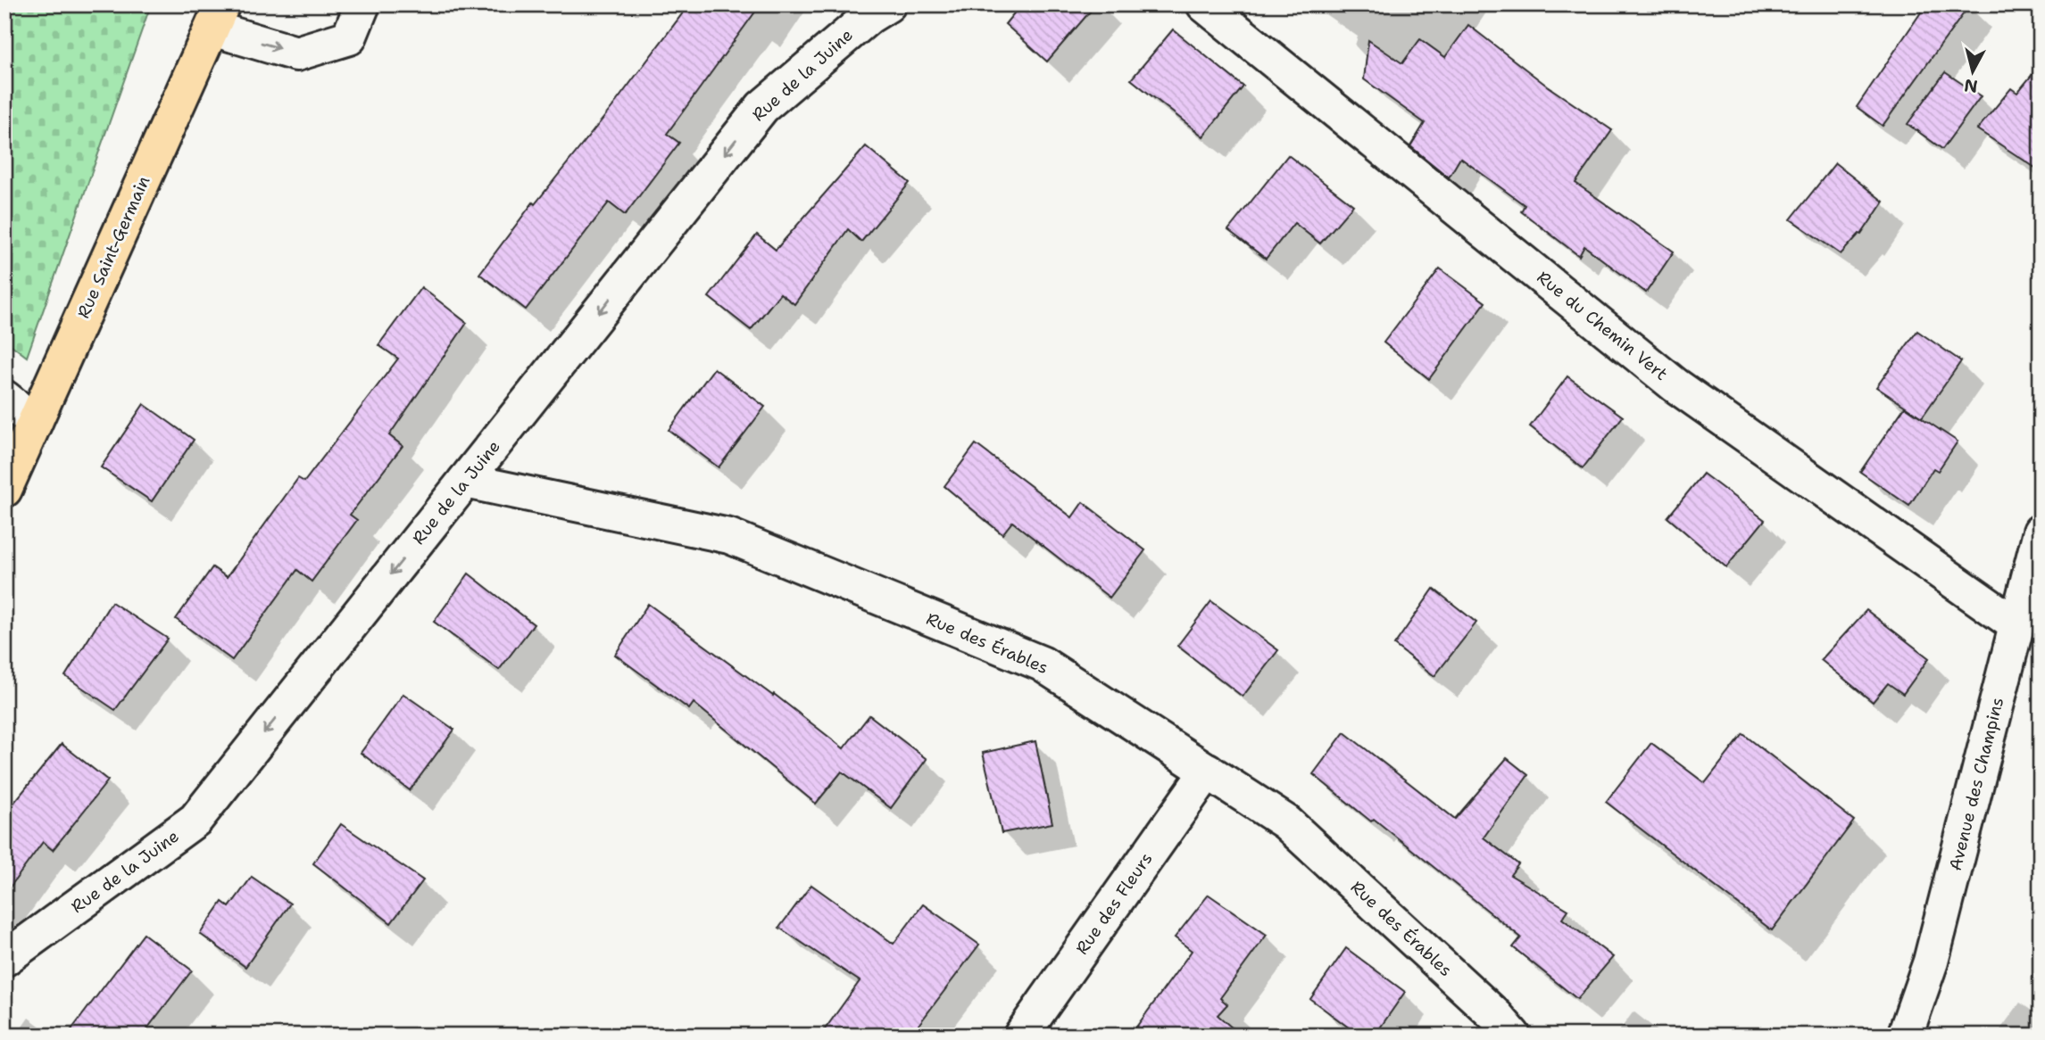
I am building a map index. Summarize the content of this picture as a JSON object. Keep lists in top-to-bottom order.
{
  "streets": {
    "main road": ["Rue Saint-Germain"],
    "street": [
      "Rue de la Juine",
      "Rue du Chemin Vert",
      "Rue des Érables",
      "Avenue des Champins",
      "Rue des Fleurs"
    ]
  },
  "crossings": [
    ["Rue de la Juine", "Rue des Érables"],
    ["Rue du Chemin Vert", "Avenue des Champins"],
    ["Rue des Érables", "Rue des Fleurs"]
  ],
  "one_way": ["Rue de la Juine"],
  "north": "bottom"
}
